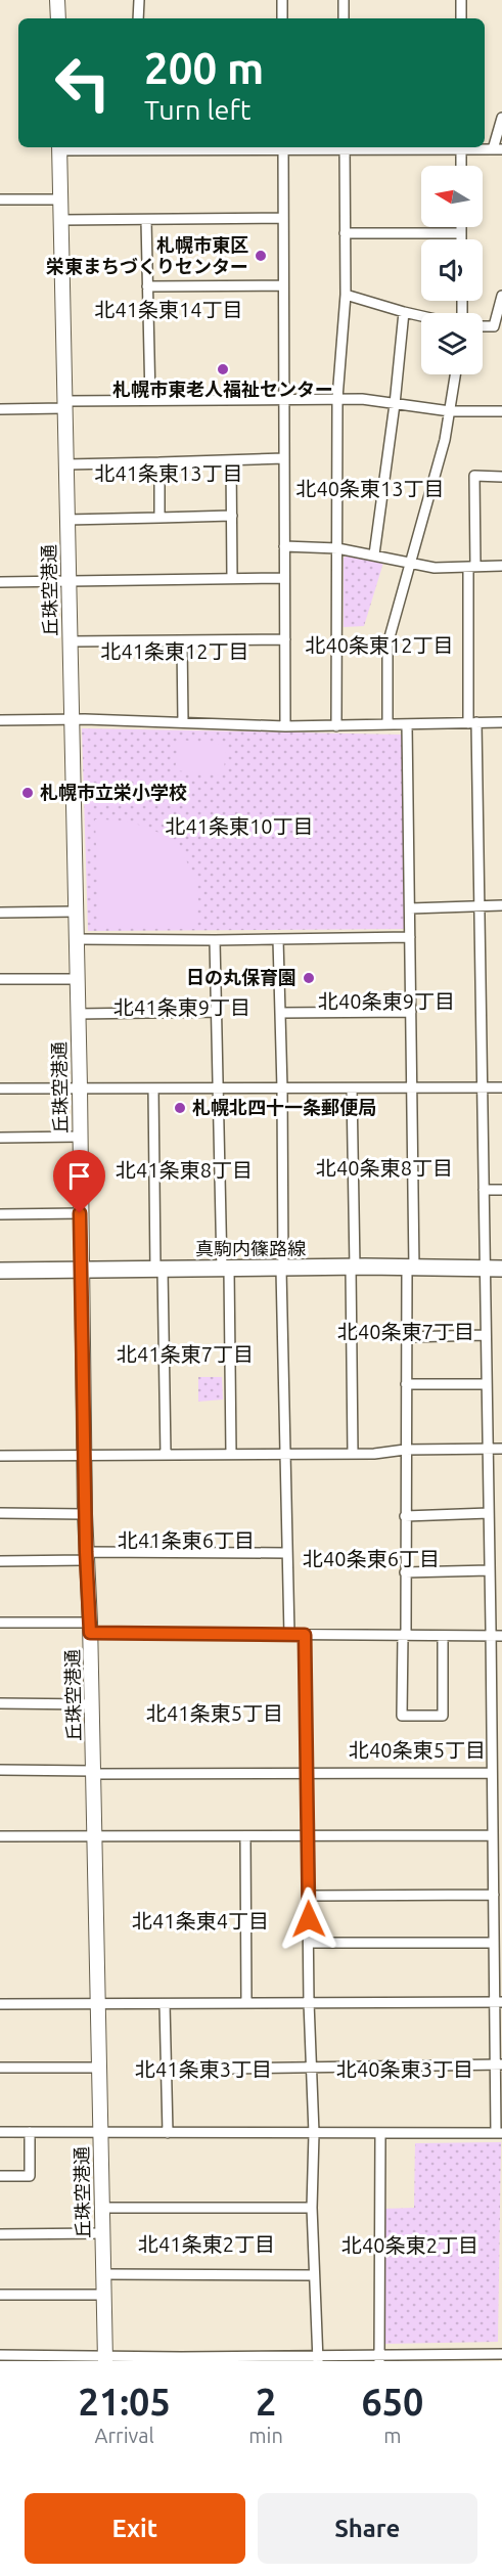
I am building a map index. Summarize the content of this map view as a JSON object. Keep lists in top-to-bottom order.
{
  "streets": {
    "main road": ["丘珠空港通", "真駒内篠路線"]
  },
  "crossings": [
    ["丘珠空港通", "真駒内篠路線"]
  ],
  "districts": [
    "北41条東14丁目",
    "北41条東13丁目",
    "北40条東13丁目",
    "北40条東12丁目",
    "北41条東12丁目",
    "北41条東10丁目",
    "北40条東9丁目",
    "北41条東9丁目",
    "北40条東8丁目",
    "北41条東8丁目",
    "北40条東7丁目",
    "北41条東7丁目",
    "北41条東6丁目",
    "北40条東6丁目",
    "北41条東5丁目",
    "北40条東5丁目",
    "北41条東4丁目",
    "北41条東3丁目",
    "北40条東3丁目",
    "北41条東2丁目",
    "北40条東2丁目"
  ],
  "places": [
    "札幌市東区 栄東まちづくりセンター",
    "札幌市東老人福祉センター",
    "札幌市立栄小学校",
    "日の丸保育園",
    "札幌北四十一条郵便局"
  ],
  "north": "left",
  "page": {
    "turn": ["200 m", "Turn left"],
    "eta": [
      "21:05",
      "Arrival",
      "2",
      "min",
      "650",
      "m"
    ],
    "buttons": ["Exit", "Share"]
  }
}
